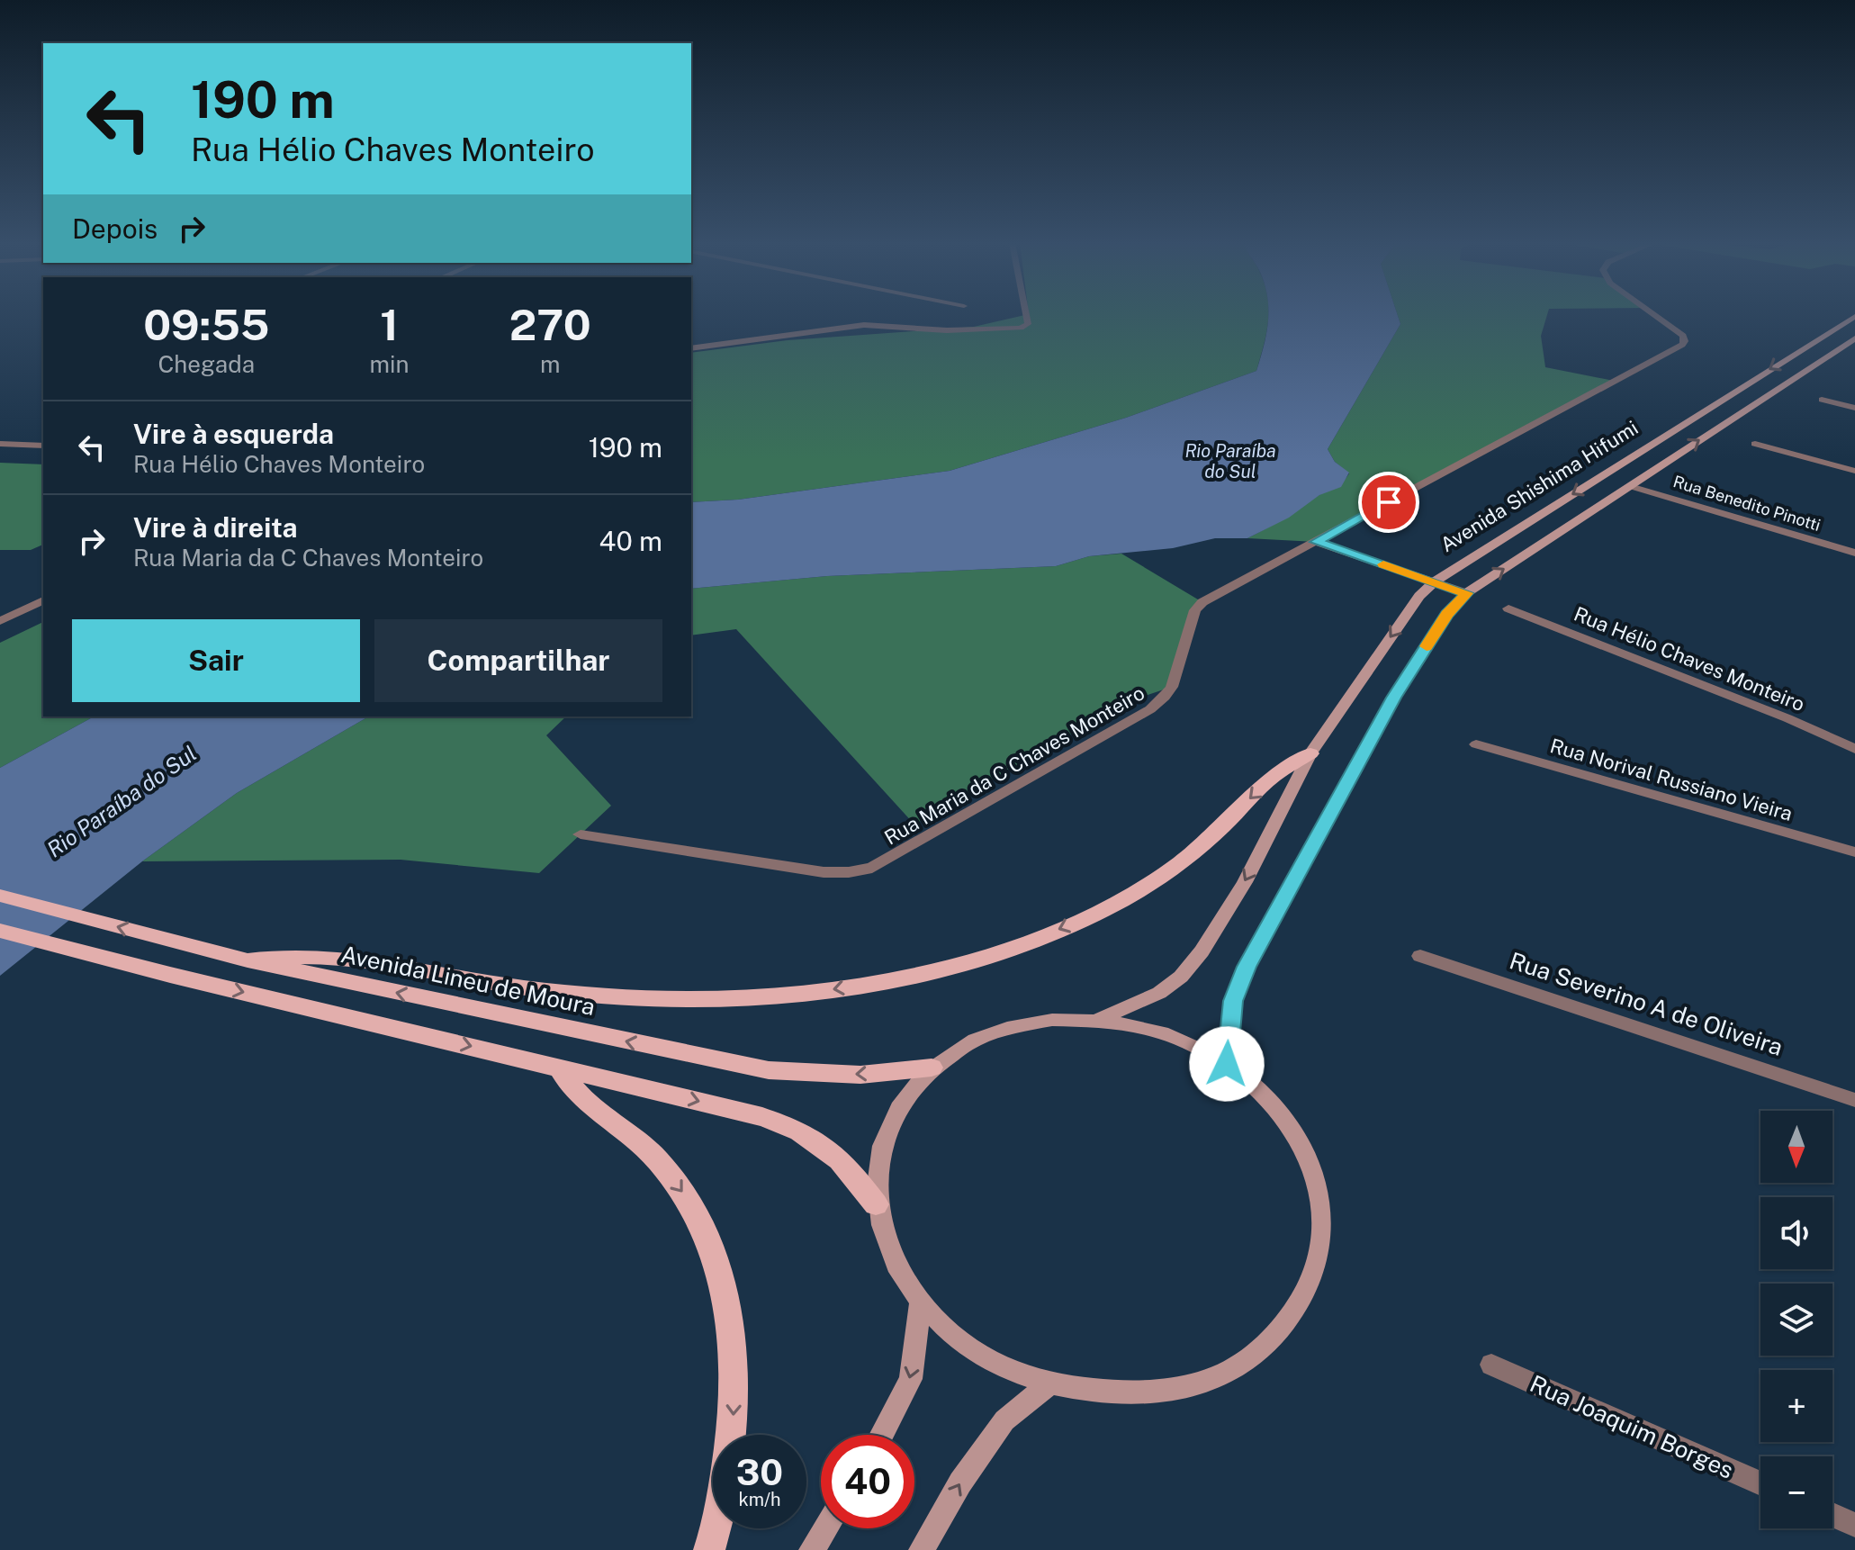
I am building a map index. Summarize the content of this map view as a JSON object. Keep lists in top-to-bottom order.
{
  "streets": {
    "main road": ["Avenida Lineu de Moura"],
    "street": [
      "Avenida Shishima Hifumi",
      "Rua Benedito Pinotti",
      "Rua Hélio Chaves Monteiro",
      "Rua Maria da C Chaves Monteiro",
      "Rua Norival Russiano Vieira",
      "Rua Severino A de Oliveira",
      "Rua Joaquim Borges"
    ]
  },
  "water": ["Rio Paraíba do Sul"],
  "north": "bottom",
  "page": {
    "turn": ["190 m", "Rua Hélio Chaves Monteiro"],
    "then": "Depois",
    "eta": [
      "09:55",
      "Chegada",
      "1",
      "min",
      "270",
      "m"
    ],
    "list": [
      {
        "name": "Vire à esquerda",
        "note": "Rua Hélio Chaves Monteiro",
        "value": "190 m"
      },
      {
        "name": "Vire à direita",
        "note": "Rua Maria da C Chaves Monteiro",
        "value": "40 m"
      }
    ],
    "buttons": ["Sair", "Compartilhar"],
    "map_buttons": ["+", "−"],
    "speed": "30 km/h",
    "limit": "40"
  }
}
